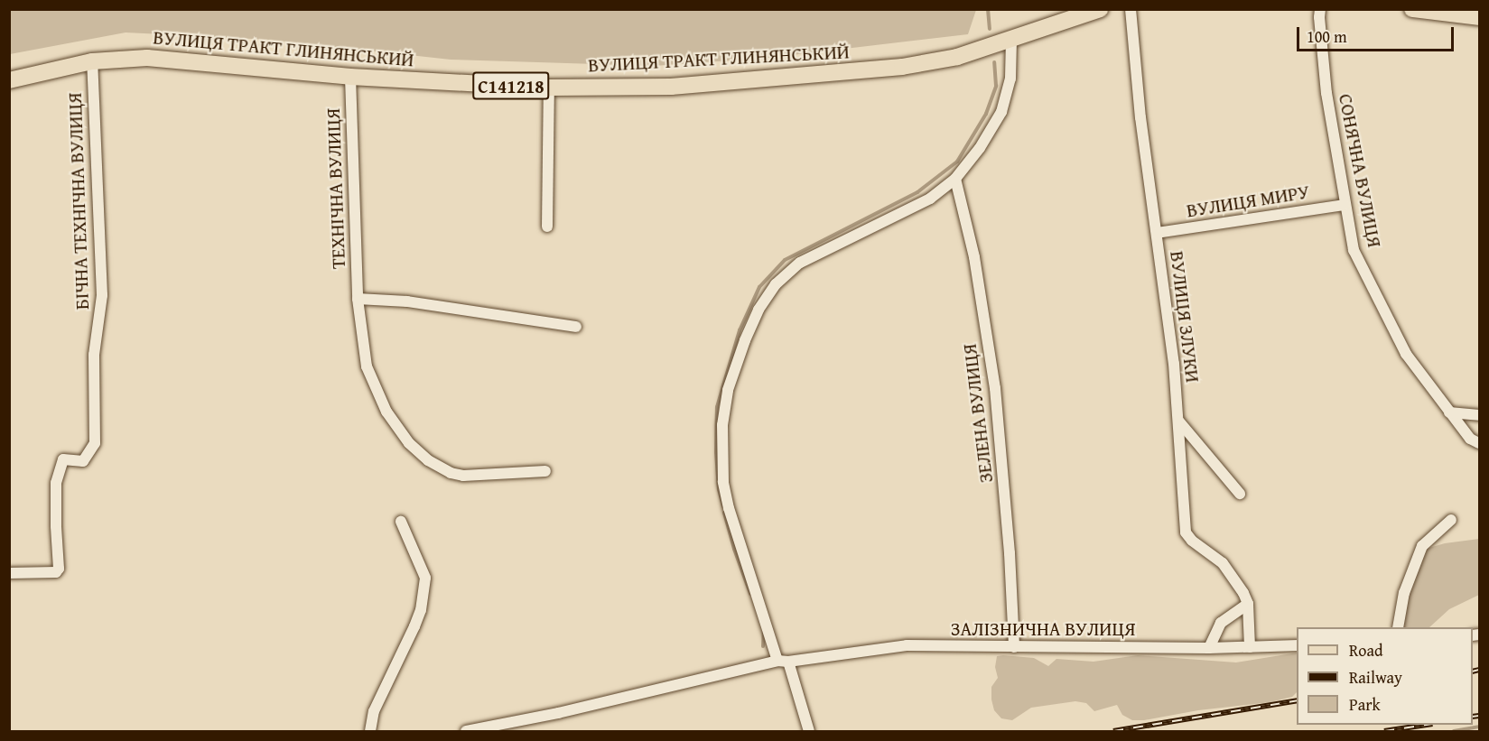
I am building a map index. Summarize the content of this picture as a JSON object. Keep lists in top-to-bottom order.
{
  "streets": {
    "main road": ["ВУЛИЦЯ ТРАКТ ГЛИНЯНСЬКИЙ", "С141218"],
    "street": [
      "СОНЯЧНА ВУЛИЦЯ",
      "ТЕХНІЧНА ВУЛИЦЯ",
      "БІЧНА ТЕХНІЧНА ВУЛИЦЯ",
      "ВУЛИЦЯ МИРУ",
      "ВУЛИЦЯ ЗЛУКИ",
      "ЗЕЛЕНА ВУЛИЦЯ",
      "ЗАЛІЗНИЧНА ВУЛИЦЯ"
    ]
  },
  "crossings": [
    ["ВУЛИЦЯ ТРАКТ ГЛИНЯНСЬКИЙ", "ТЕХНІЧНА ВУЛИЦЯ"],
    ["ВУЛИЦЯ ТРАКТ ГЛИНЯНСЬКИЙ", "БІЧНА ТЕХНІЧНА ВУЛИЦЯ"],
    ["СОНЯЧНА ВУЛИЦЯ", "ВУЛИЦЯ МИРУ"],
    ["ВУЛИЦЯ МИРУ", "ВУЛИЦЯ ЗЛУКИ"],
    ["ВУЛИЦЯ ЗЛУКИ", "ЗАЛІЗНИЧНА ВУЛИЦЯ"],
    ["ЗЕЛЕНА ВУЛИЦЯ", "ЗАЛІЗНИЧНА ВУЛИЦЯ"]
  ],
  "legend": ["Road", "Railway", "Park"],
  "scale_bar": "100 m"
}
